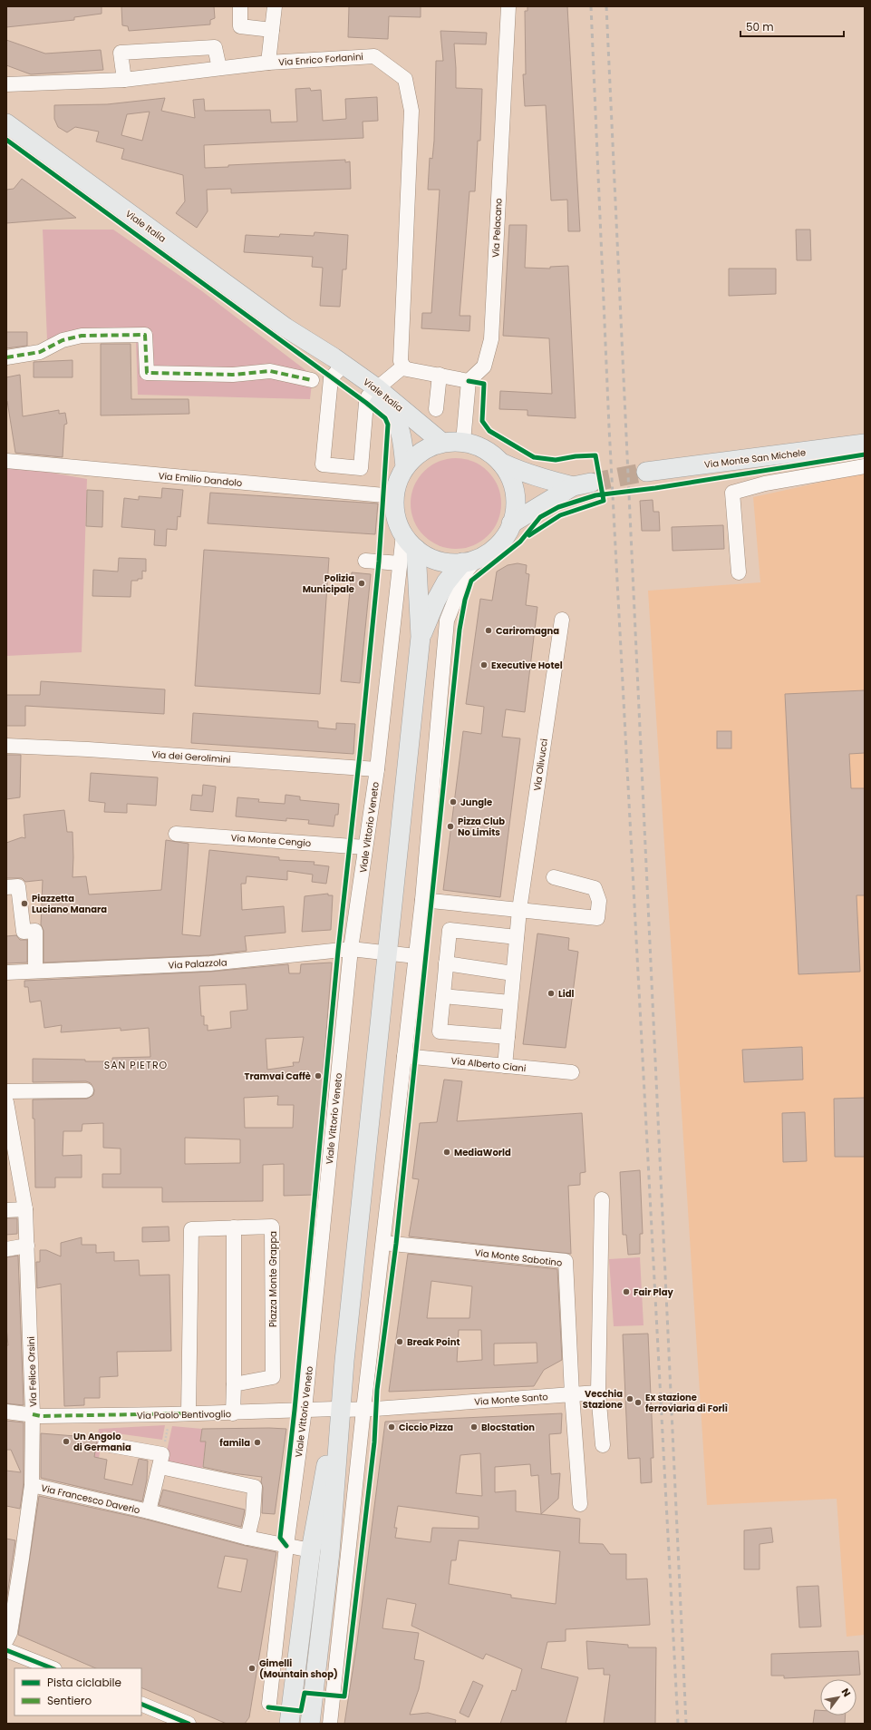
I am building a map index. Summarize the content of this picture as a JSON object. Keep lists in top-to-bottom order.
{
  "streets": {
    "main road": ["Viale Italia", "Via Monte San Michele"],
    "street": [
      "Via Enrico Forlanini",
      "Via Pelacano",
      "Via Emilio Dandolo",
      "Via dei Gerolimini",
      "Via Olivucci",
      "Viale Vittorio Veneto",
      "Via Monte Cengio",
      "Via Palazzola",
      "Via Alberto Ciani",
      "Via Monte Sabotino",
      "Piazza Monte Grappa",
      "Via Felice Orsini",
      "Via Monte Santo",
      "Via Paolo Bentivoglio",
      "Via Francesco Daverio"
    ]
  },
  "crossings": [
    ["Viale Italia", "Via Emilio Dandolo"],
    ["Viale Italia", "Viale Vittorio Veneto"],
    ["Via Emilio Dandolo", "Viale Vittorio Veneto"],
    ["Via dei Gerolimini", "Viale Vittorio Veneto"],
    ["Via Olivucci", "Via Alberto Ciani"],
    ["Viale Vittorio Veneto", "Via Monte Cengio"],
    ["Viale Vittorio Veneto", "Via Palazzola"],
    ["Viale Vittorio Veneto", "Via Paolo Bentivoglio"],
    ["Viale Vittorio Veneto", "Via Francesco Daverio"],
    ["Via Monte Sabotino", "Via Monte Santo"],
    ["Piazza Monte Grappa", "Via Paolo Bentivoglio"],
    ["Via Felice Orsini", "Via Paolo Bentivoglio"],
    ["Via Felice Orsini", "Via Francesco Daverio"],
    ["Via Monte Santo", "Via Paolo Bentivoglio"]
  ],
  "districts": ["SAN PIETRO"],
  "places": [
    "Polizia Municipale",
    "Cariromagna",
    "Executive Hotel",
    "Jungle",
    "Pizza Club No Limits",
    "Piazzetta Luciano Manara",
    "Lidl",
    "Tramvai Caffè",
    "MediaWorld",
    "Fair Play",
    "Break Point",
    "Vecchia Stazione",
    "Ex stazione ferroviaria di Forlì",
    "Ciccio Pizza",
    "BlocStation",
    "Un Angolo di Germania",
    "famila",
    "Gimelli (Mountain shop)"
  ],
  "legend": ["Pista ciclabile", "Sentiero"],
  "scale_bar": "50 m",
  "north": "top right"
}
